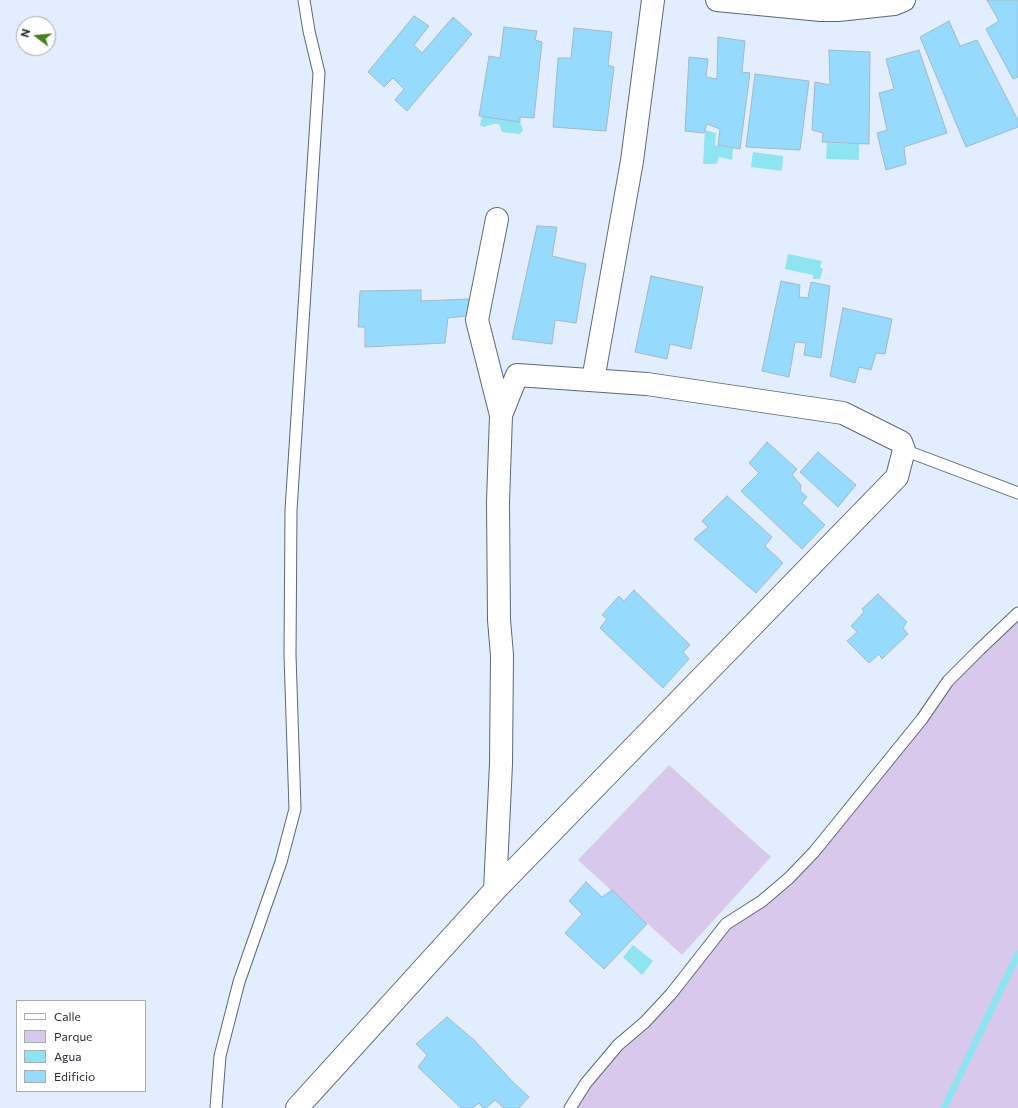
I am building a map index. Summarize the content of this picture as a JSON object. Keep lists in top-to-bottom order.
{
  "legend": [
    "Calle",
    "Parque",
    "Agua",
    "Edificio"
  ],
  "north": "left"
}
